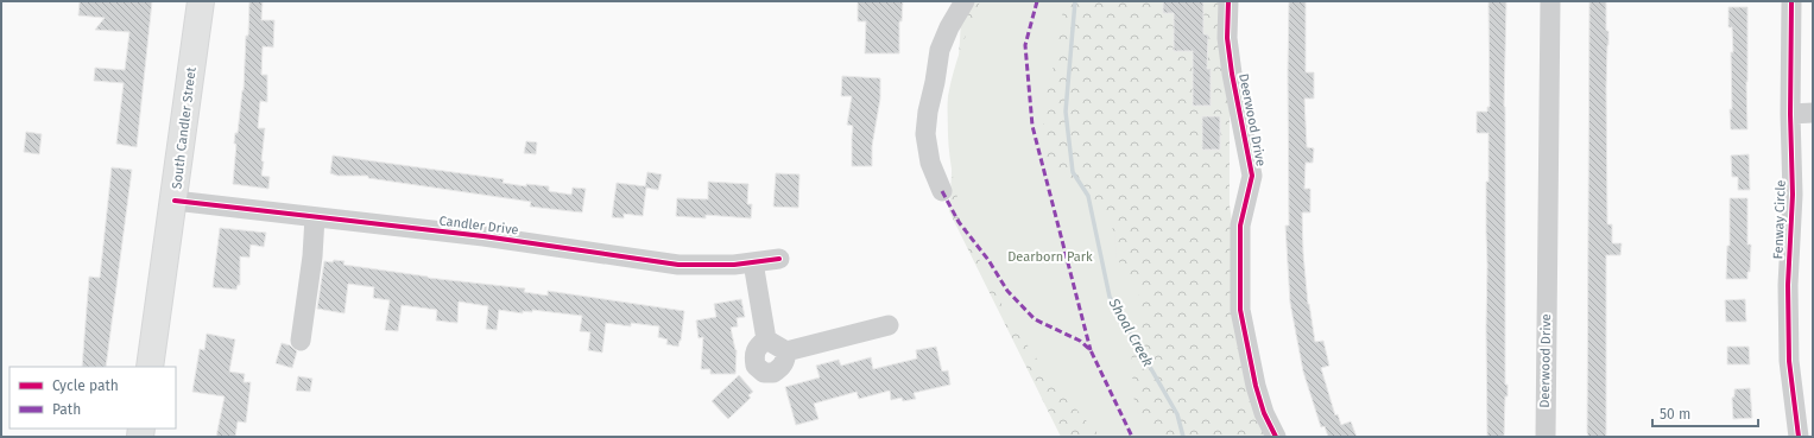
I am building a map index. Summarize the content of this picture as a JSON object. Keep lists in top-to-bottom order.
{
  "streets": {
    "main road": ["South Candler Street"],
    "street": ["Deerwood Drive", "Fenway Circle", "Candler Drive"]
  },
  "crossings": [
    ["South Candler Street", "Candler Drive"]
  ],
  "water": ["Shoal Creek"],
  "parks": ["Dearborn Park"],
  "legend": ["Cycle path", "Path"],
  "scale_bar": "50 m"
}
